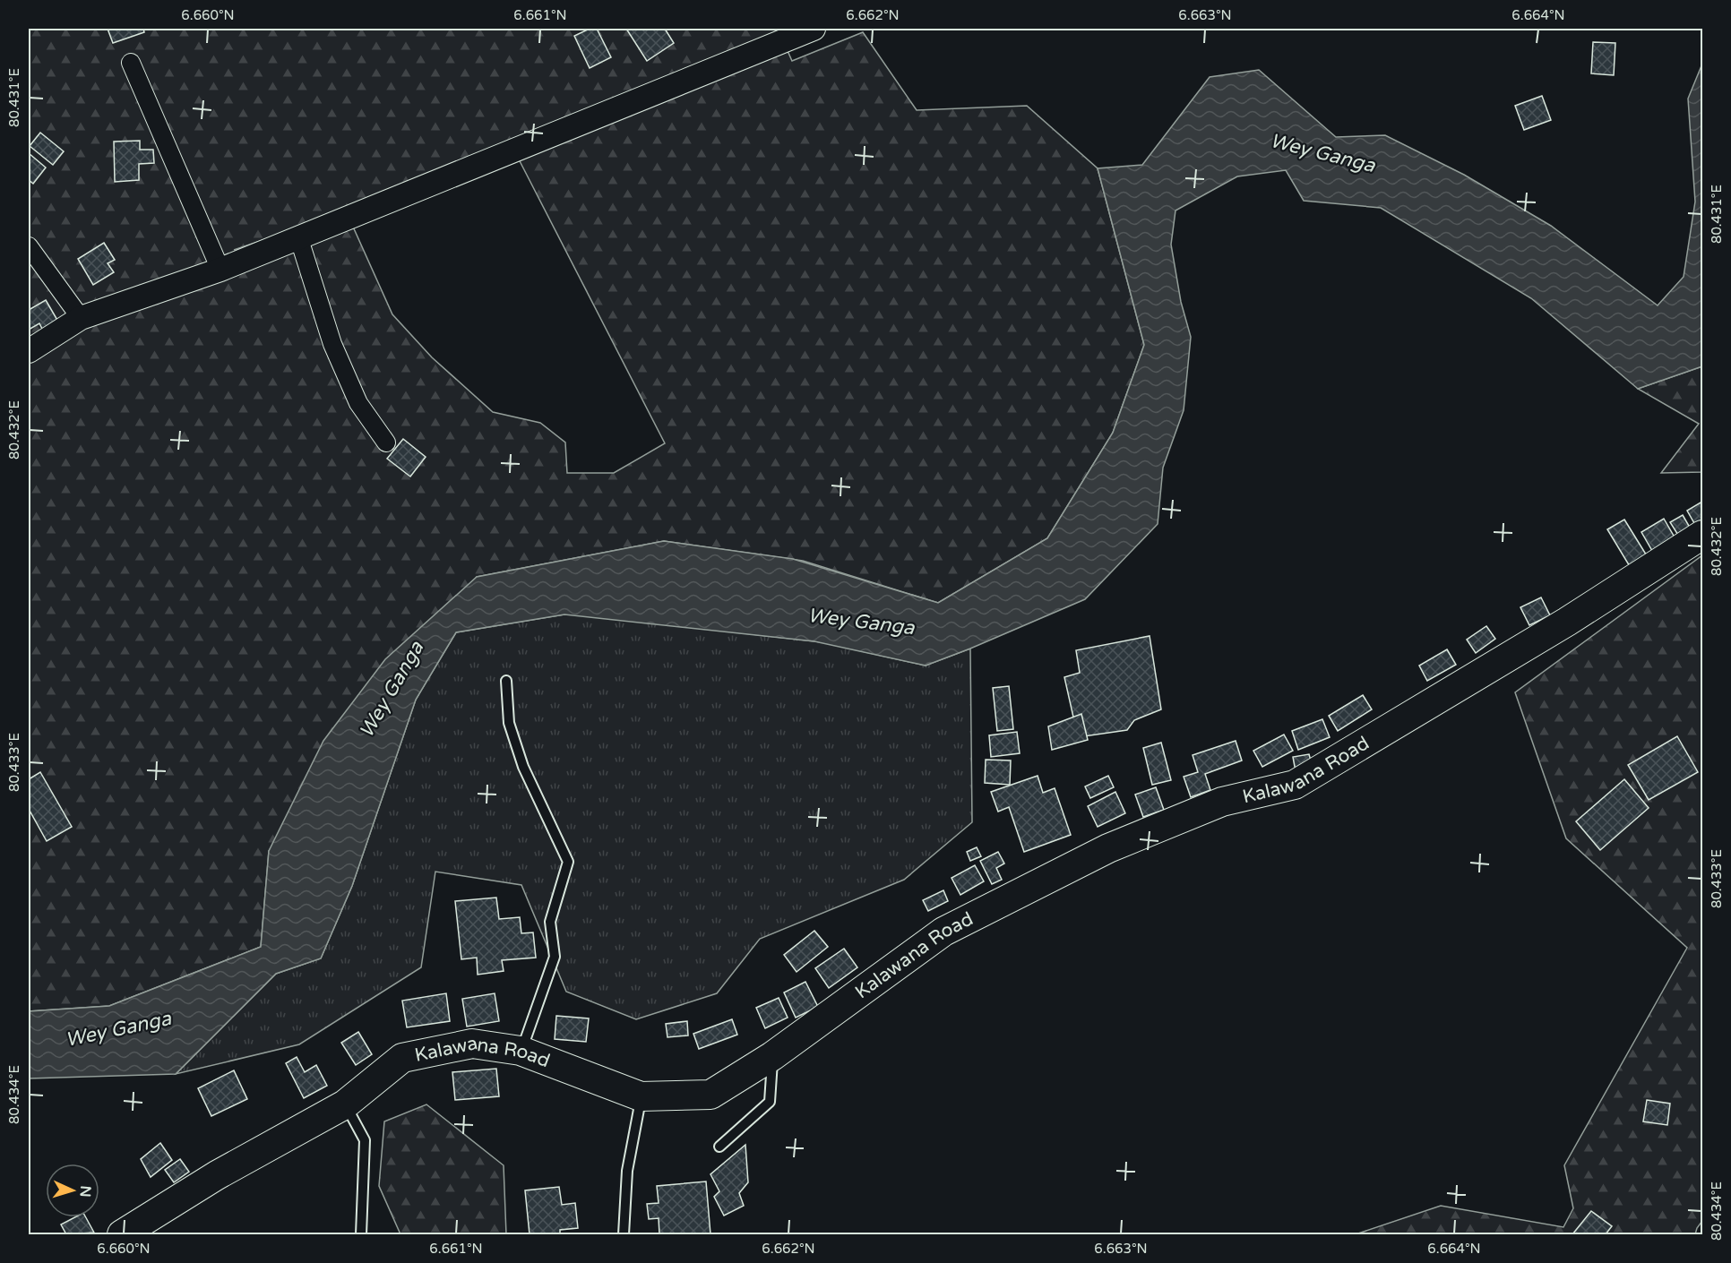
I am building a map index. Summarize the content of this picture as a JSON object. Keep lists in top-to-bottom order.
{
  "streets": {
    "main road": ["Kalawana Road"]
  },
  "water": ["Wey Ganga"],
  "north": "right",
  "coordinates": [
    "6.660°N",
    "6.661°N",
    "6.662°N",
    "6.663°N",
    "6.664°N",
    "80.431°E",
    "80.432°E",
    "80.433°E",
    "80.434°E"
  ]
}
